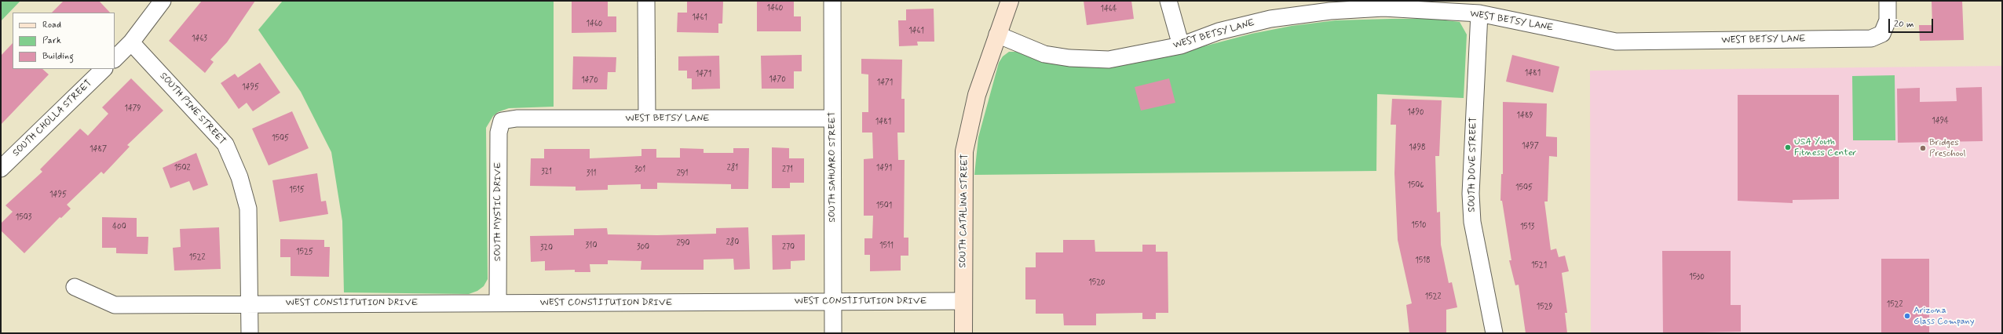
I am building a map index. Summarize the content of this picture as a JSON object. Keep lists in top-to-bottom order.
{
  "streets": {
    "street": [
      "WEST BETSY LANE",
      "SOUTH PINE STREET",
      "SOUTH CHOLLA STREET",
      "SOUTH DOVE STREET",
      "SOUTH SAHUARO STREET",
      "SOUTH CATALINA STREET",
      "SOUTH MYSTIC DRIVE",
      "WEST CONSTITUTION DRIVE"
    ]
  },
  "crossings": [
    ["WEST BETSY LANE", "SOUTH DOVE STREET"],
    ["WEST BETSY LANE", "SOUTH SAHUARO STREET"],
    ["WEST BETSY LANE", "SOUTH CATALINA STREET"],
    ["WEST BETSY LANE", "SOUTH MYSTIC DRIVE"],
    ["SOUTH PINE STREET", "WEST CONSTITUTION DRIVE"],
    ["SOUTH SAHUARO STREET", "WEST CONSTITUTION DRIVE"],
    ["SOUTH CATALINA STREET", "WEST CONSTITUTION DRIVE"],
    ["SOUTH MYSTIC DRIVE", "WEST CONSTITUTION DRIVE"]
  ],
  "places": ["USA Youth Fitness Center", "Bridges Preschool", "Arizona Glass Company"],
  "house_numbers": [
    "1460",
    "1464",
    "1461",
    "1460",
    "1461",
    "1463",
    "1481",
    "1471",
    "1470",
    "1470",
    "1471",
    "1495",
    "1479",
    "1490",
    "1489",
    "1494",
    "1481",
    "1505",
    "1497",
    "1498",
    "1487",
    "1502",
    "281",
    "1491",
    "301",
    "271",
    "321",
    "311",
    "291",
    "1506",
    "1505",
    "1515",
    "1495",
    "1501",
    "1503",
    "1510",
    "400",
    "1513",
    "280",
    "290",
    "310",
    "1511",
    "300",
    "270",
    "320",
    "1525",
    "1522",
    "1518",
    "1521",
    "1530",
    "1520",
    "1522",
    "1522",
    "1529"
  ],
  "legend": ["Road", "Park", "Building"],
  "scale_bar": "20 m"
}
